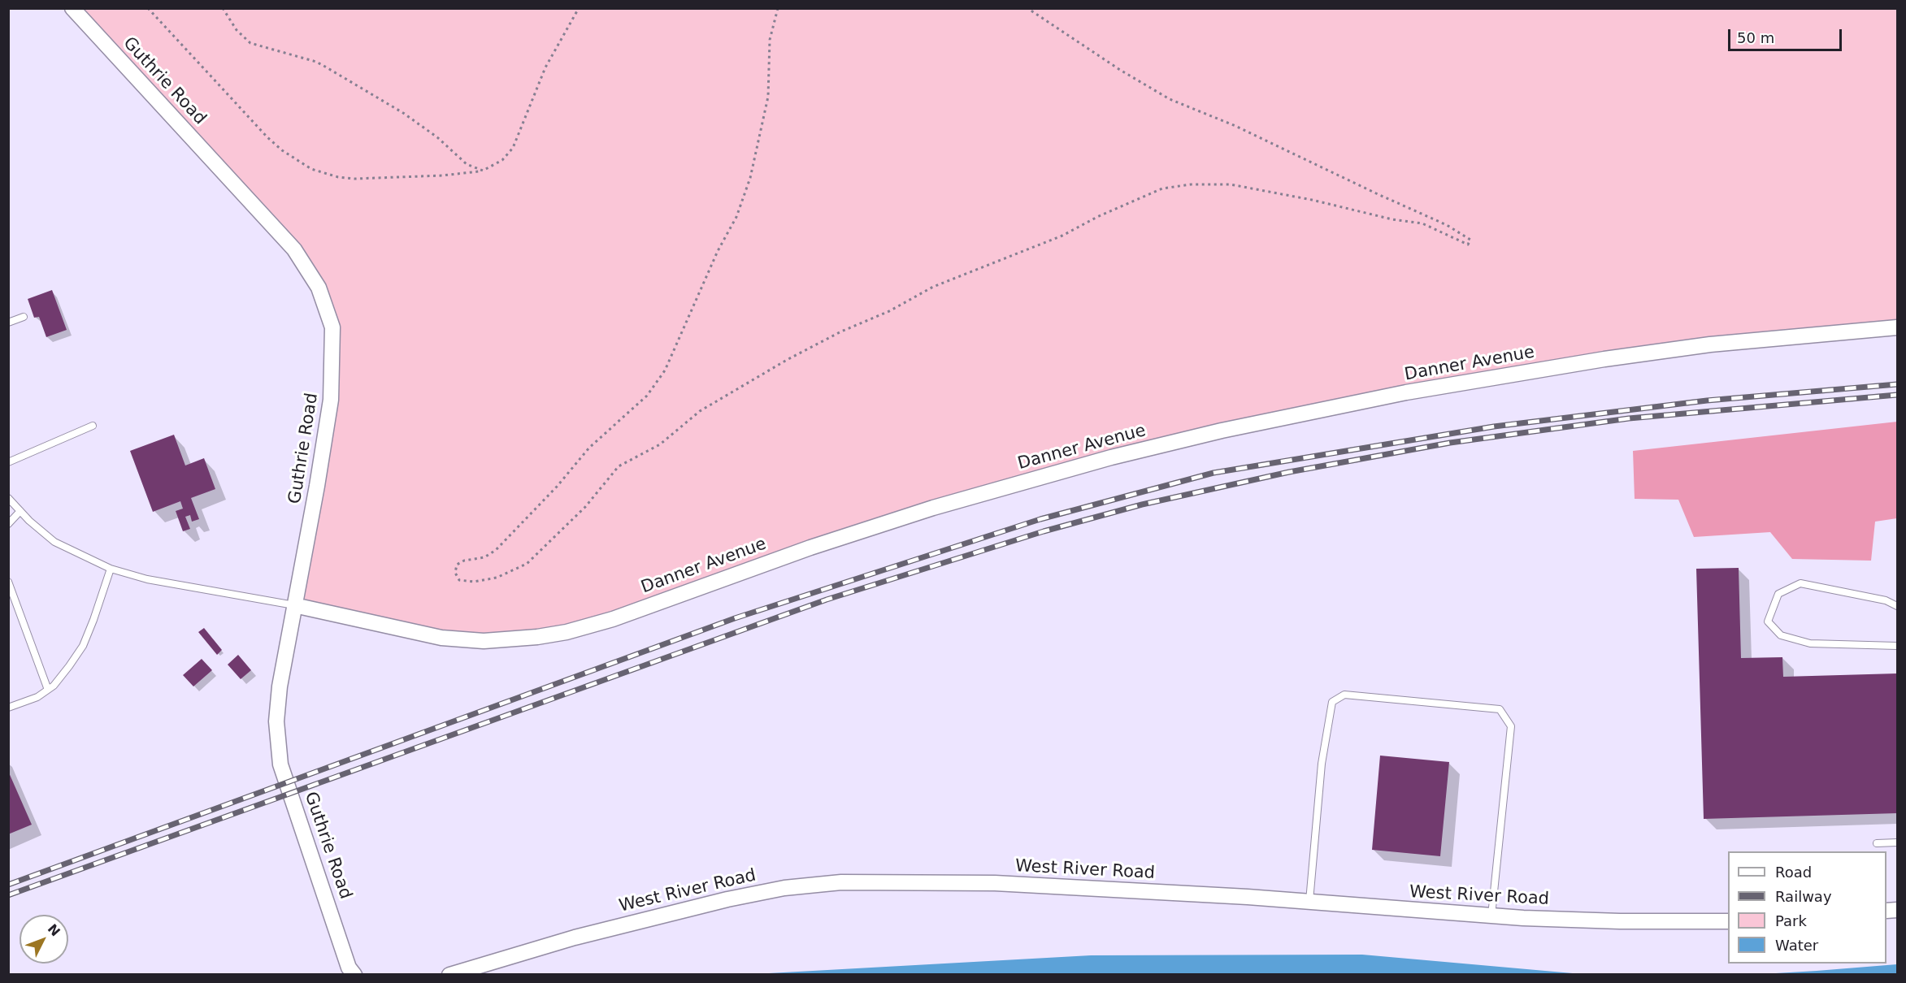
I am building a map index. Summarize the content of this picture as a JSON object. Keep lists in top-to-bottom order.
{
  "streets": {
    "street": ["Guthrie Road", "Danner Avenue", "West River Road"]
  },
  "crossings": [
    ["Guthrie Road", "Danner Avenue"]
  ],
  "legend": [
    "Road",
    "Railway",
    "Park",
    "Water"
  ],
  "scale_bar": "50 m",
  "north": "top right"
}
